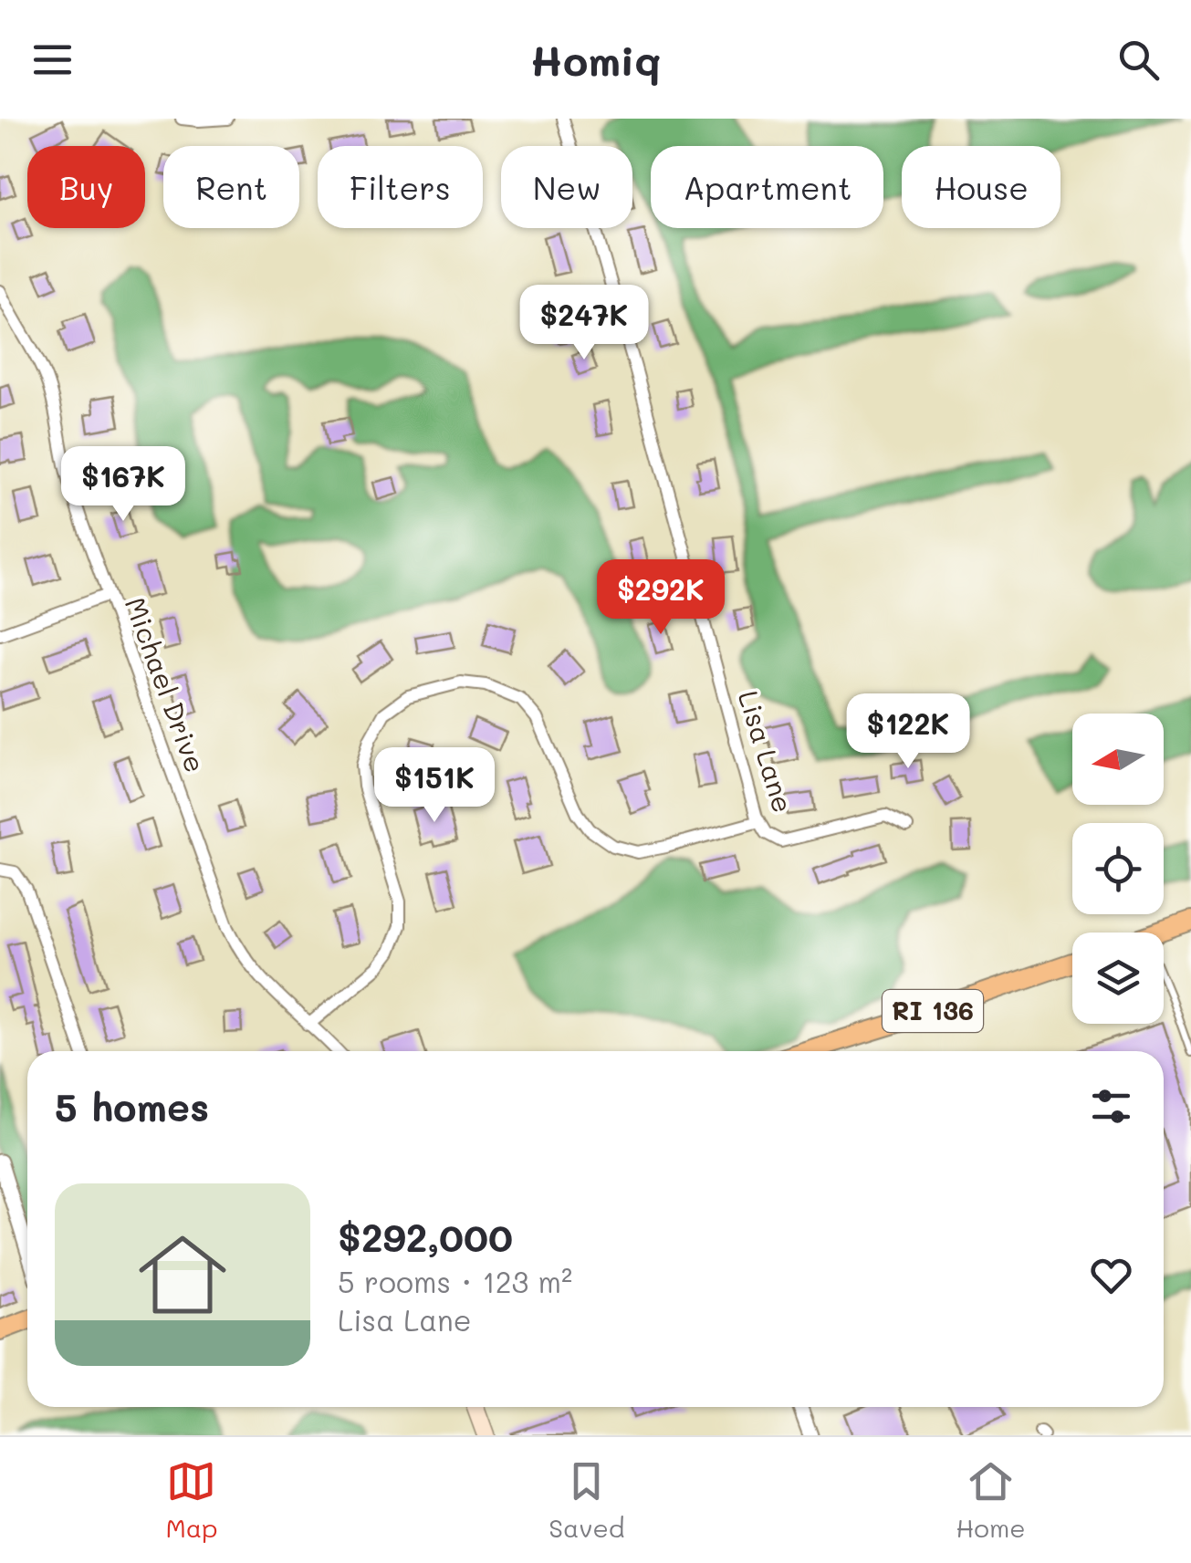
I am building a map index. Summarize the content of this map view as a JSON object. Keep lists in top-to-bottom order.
{
  "streets": {
    "main road": ["RI 136"],
    "street": ["Michael Drive", "Lisa Lane"]
  },
  "north": "left",
  "page": {
    "header": "Homiq",
    "chip": [
      "Buy",
      "Rent",
      "Filters",
      "New",
      "Apartment",
      "House"
    ],
    "price": [
      "$247K",
      "$167K",
      "$292K",
      "$122K",
      "$151K"
    ],
    "heading": "5 homes",
    "list": [
      {
        "name": "$292,000",
        "note": "5 rooms · 123 m² · Lisa Lane"
      }
    ],
    "tabs": ["Map", "Saved", "Home"]
  }
}
